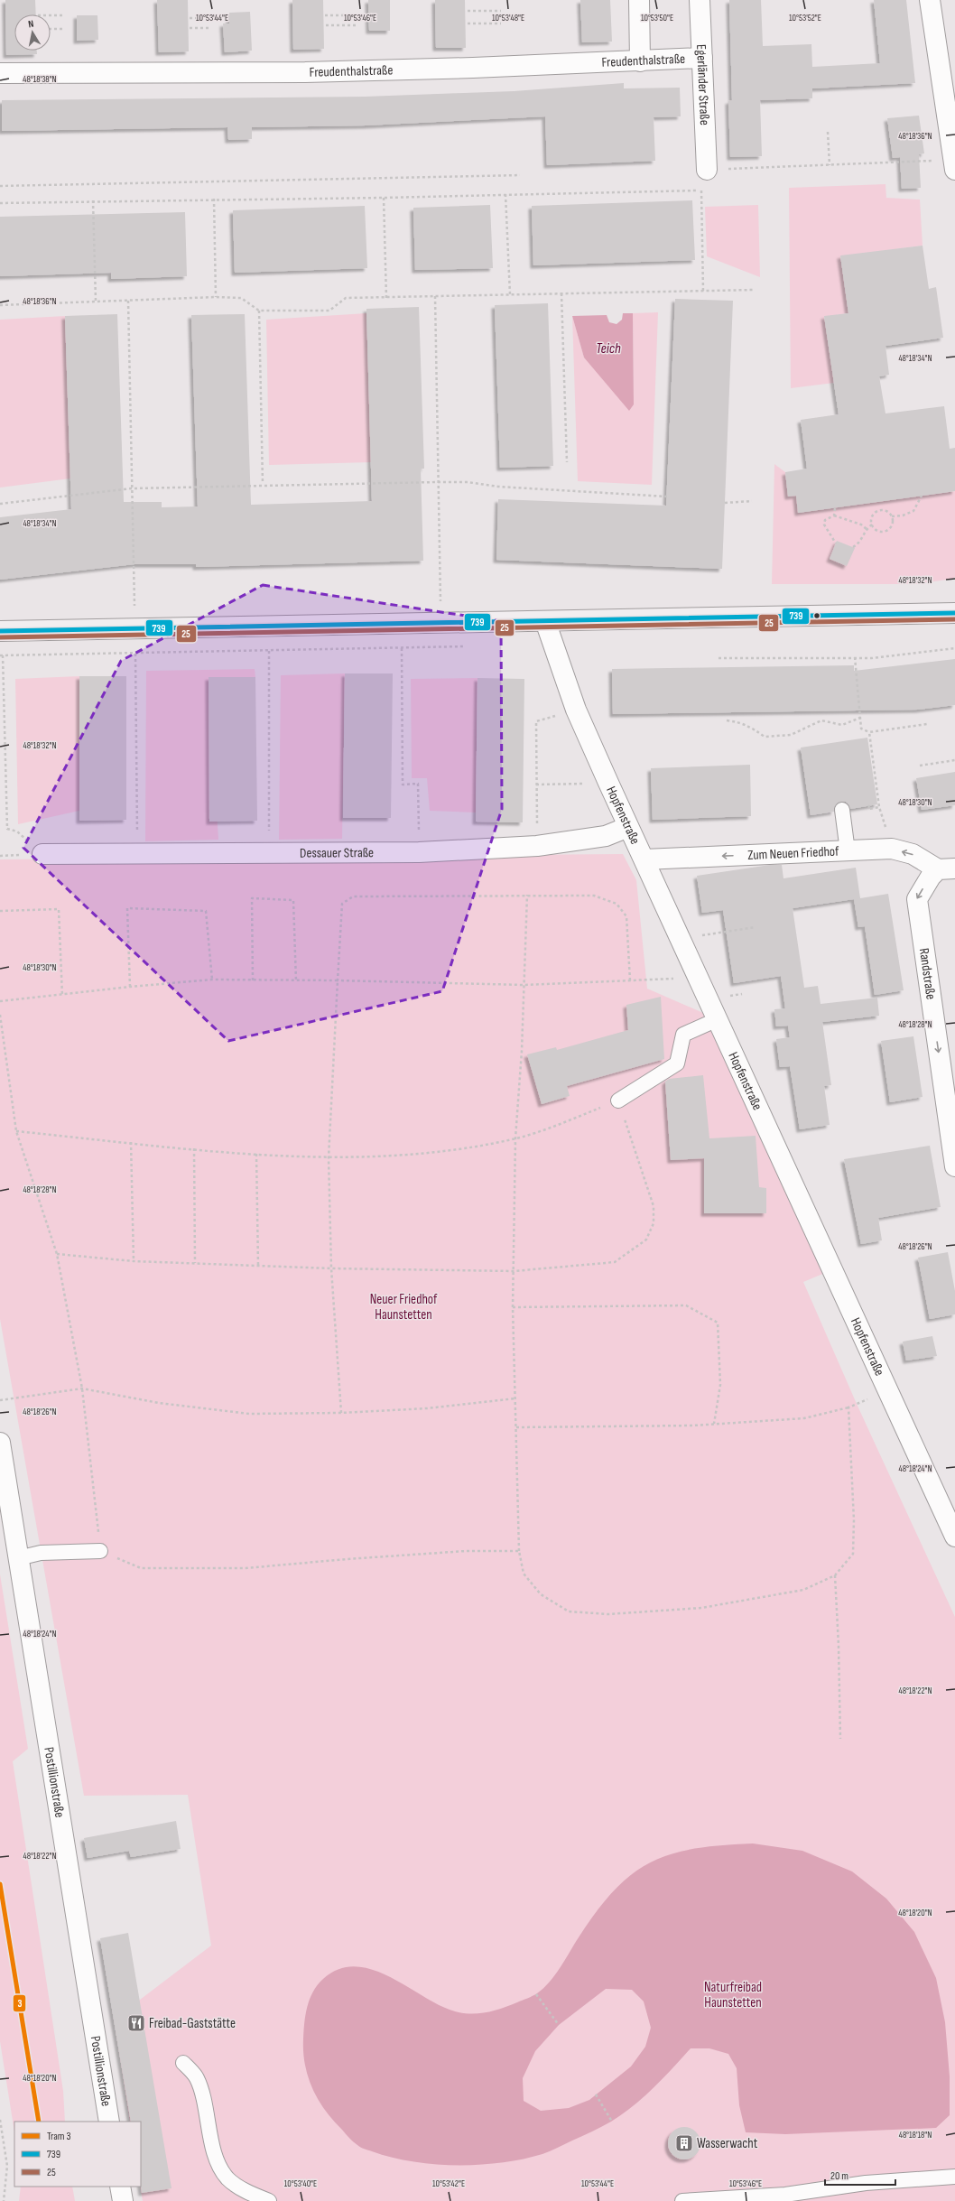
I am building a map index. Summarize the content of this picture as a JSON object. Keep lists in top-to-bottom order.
{
  "streets": {
    "street": [
      "Freudenthalstraße",
      "Egerländer Straße",
      "Hopfenstraße",
      "Dessauer Straße",
      "Zum Neuen Friedhof",
      "Randstraße",
      "Postillionstraße"
    ]
  },
  "crossings": [
    ["Freudenthalstraße", "Egerländer Straße"],
    ["Hopfenstraße", "Dessauer Straße"],
    ["Hopfenstraße", "Zum Neuen Friedhof"],
    ["Zum Neuen Friedhof", "Randstraße"]
  ],
  "one_way": ["Zum Neuen Friedhof", "Randstraße"],
  "water": ["Teich"],
  "parks": ["Neuer Friedhof Haunstetten", "Naturfreibad Haunstetten"],
  "places": {
    "restaurant": ["Freibad-Gaststätte"],
    "building": ["Wasserwacht"]
  },
  "lines": ["transit line 739", "transit line 25", "tram line 3"],
  "legend": ["Tram 3", "739", "25"],
  "scale_bar": "20 m",
  "north": "top",
  "coordinates": [
    "10°53'44\"E",
    "10°53'46\"E",
    "10°53'48\"E",
    "10°53'50\"E",
    "10°53'52\"E",
    "48°18'38\"N",
    "48°18'36\"N",
    "48°18'34\"N",
    "48°18'32\"N",
    "48°18'30\"N",
    "48°18'28\"N",
    "48°18'26\"N",
    "48°18'24\"N",
    "48°18'22\"N",
    "48°18'20\"N",
    "48°18'18\"N",
    "10°53'40\"E",
    "10°53'42\"E"
  ]
}
